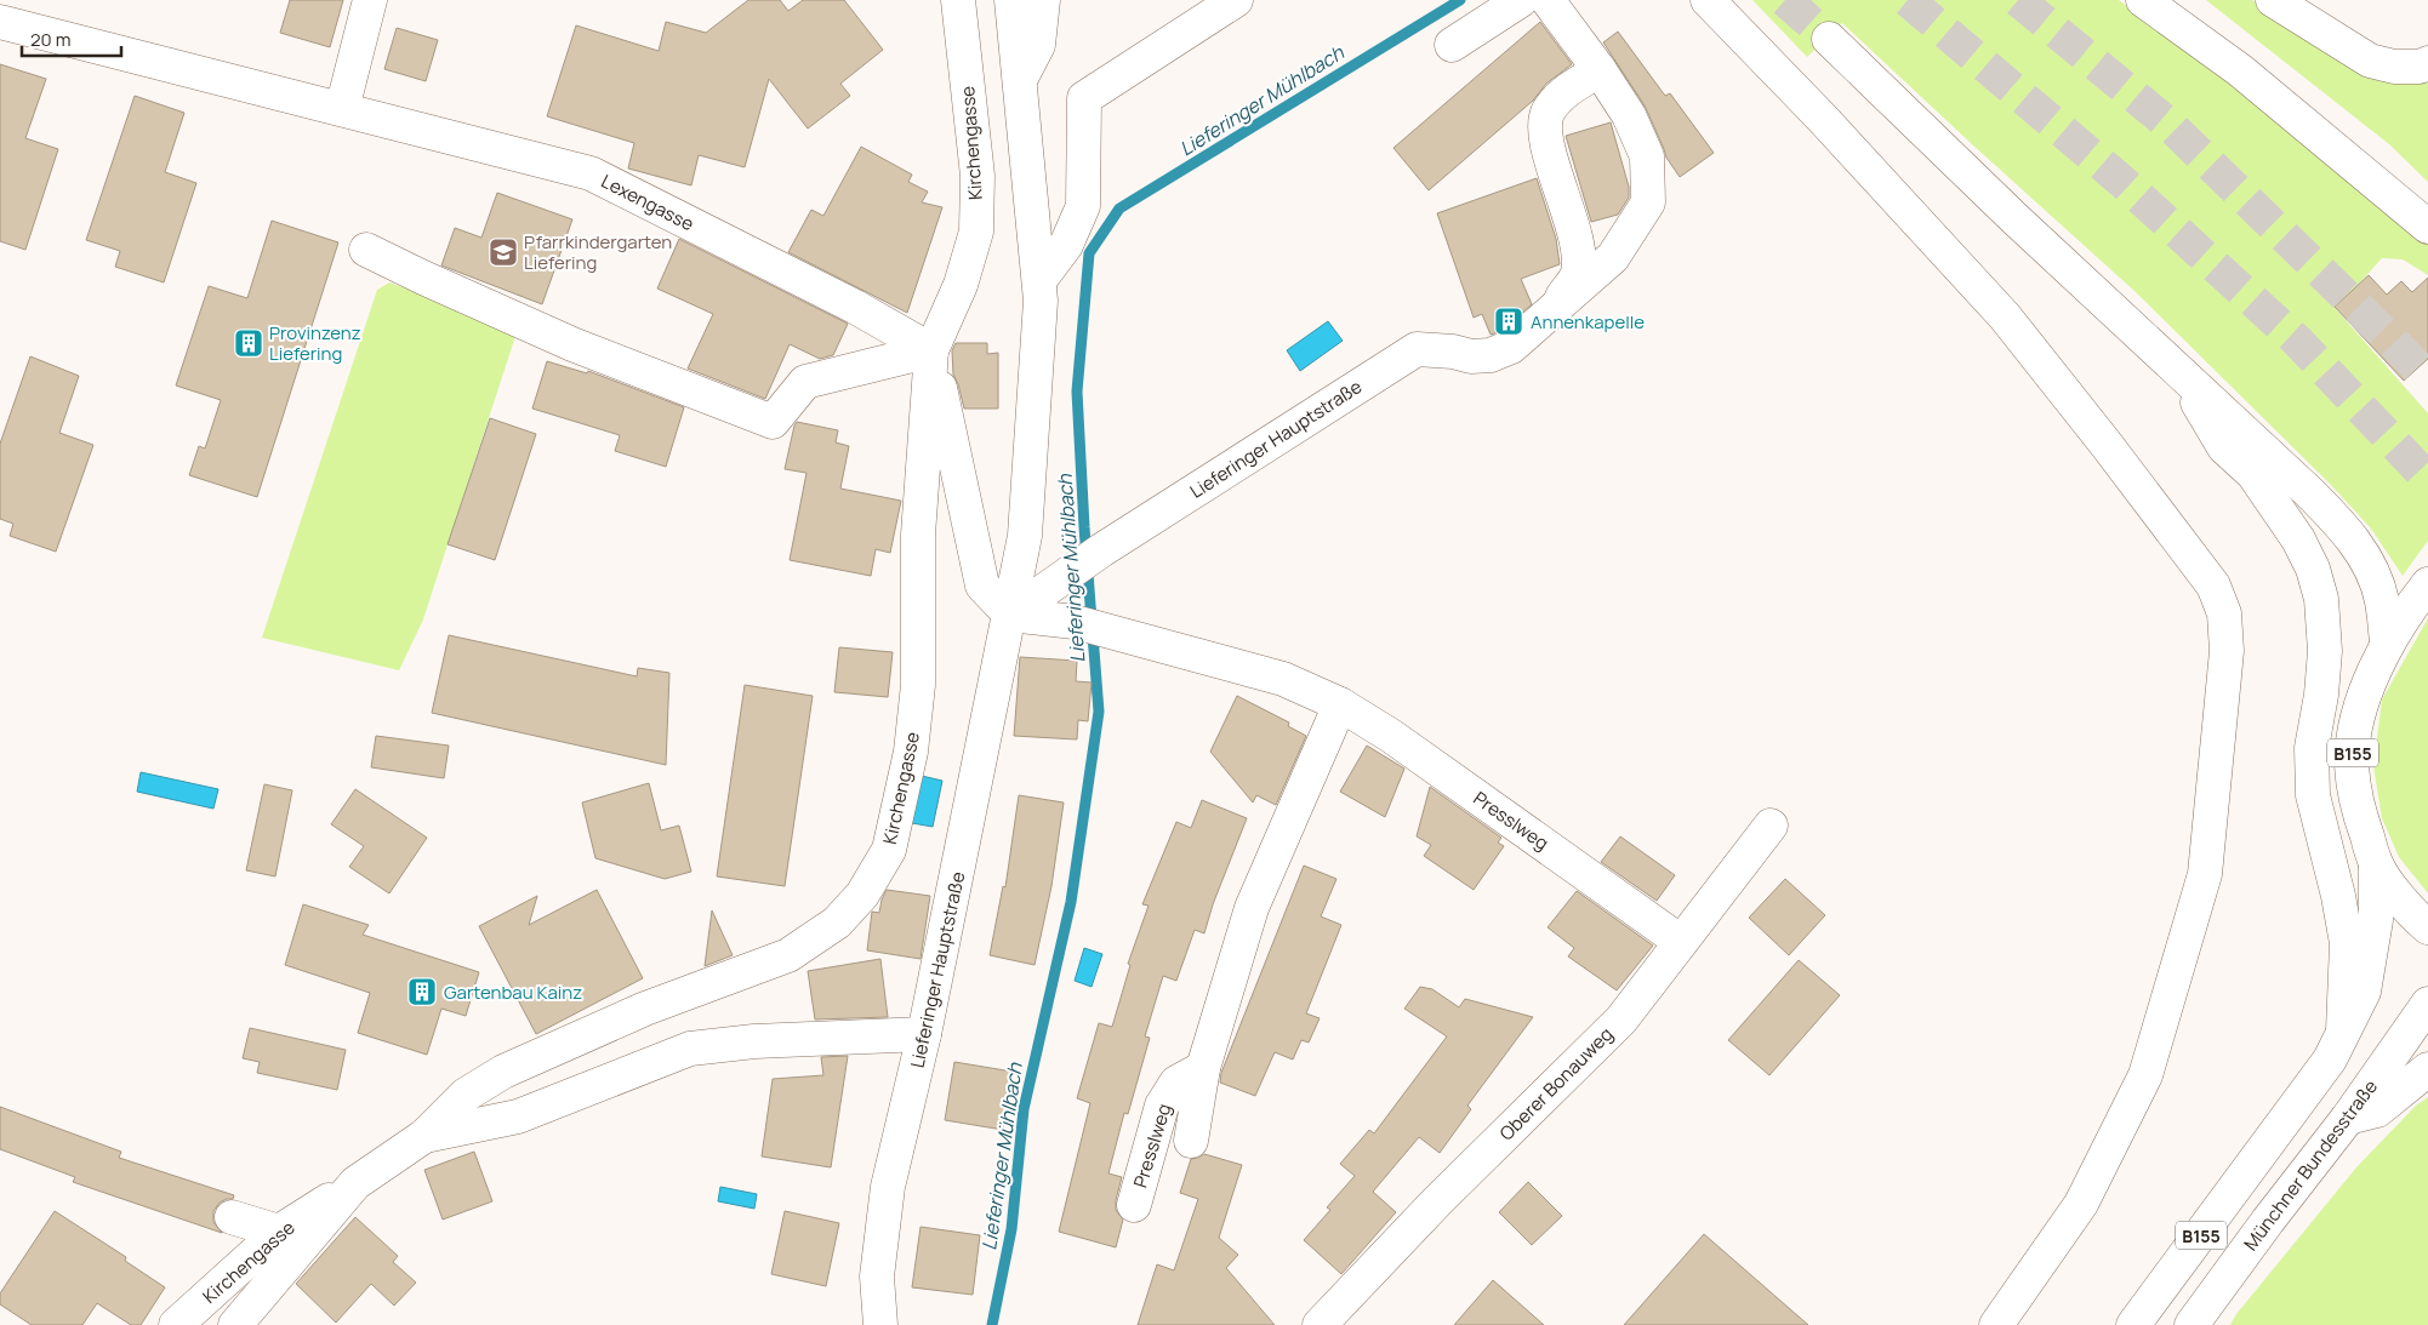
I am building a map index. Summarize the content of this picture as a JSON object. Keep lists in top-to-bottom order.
{
  "streets": {
    "main road": [
      "Kirchengasse",
      "Lexengasse",
      "Lieferinger Hauptstraße",
      "B155",
      "Presslweg",
      "Oberer Bonauweg",
      "Münchner Bundesstraße"
    ]
  },
  "crossings": [
    ["Kirchengasse", "Lexengasse"],
    ["Kirchengasse", "Lieferinger Hauptstraße"],
    ["Lieferinger Hauptstraße", "Presslweg"],
    ["Presslweg", "Oberer Bonauweg"]
  ],
  "water": ["Lieferinger Mühlbach"],
  "places": {
    "school or university": ["Pfarrkindergarten Liefering"],
    "building": ["Annenkapelle", "Provinzenz Liefering", "Gartenbau Kainz"]
  },
  "scale_bar": "20 m"
}
